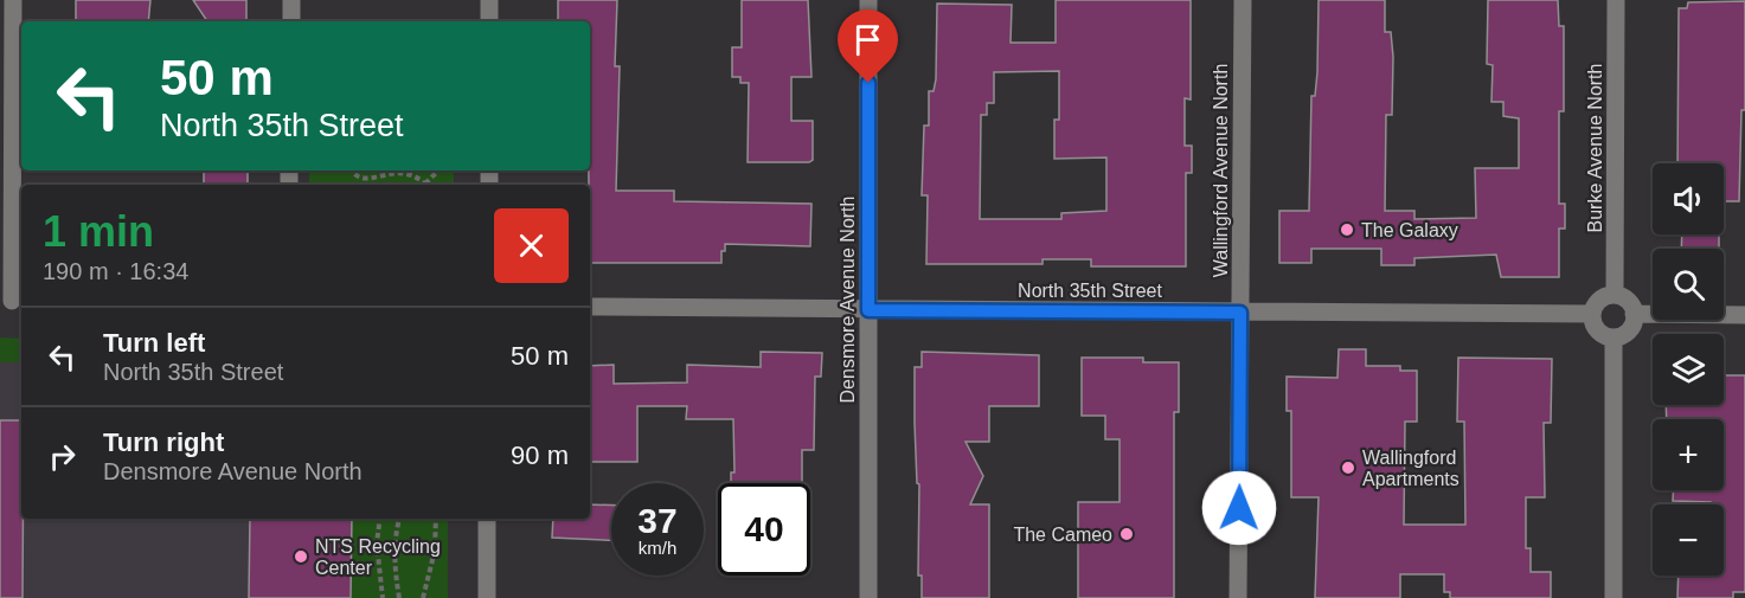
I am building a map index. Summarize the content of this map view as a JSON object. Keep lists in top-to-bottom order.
{
  "streets": {
    "street": [
      "Burke Avenue North",
      "Wallingford Avenue North",
      "North 35th Street",
      "Densmore Avenue North"
    ]
  },
  "crossings": [
    ["Burke Avenue North", "North 35th Street"],
    ["Wallingford Avenue North", "North 35th Street"],
    ["North 35th Street", "Densmore Avenue North"]
  ],
  "places": [
    "The Galaxy",
    "Wallingford Apartments",
    "The Cameo",
    "NTS Recycling Center"
  ],
  "page": {
    "turn": ["50 m", "North 35th Street"],
    "map_buttons": ["+", "−"],
    "heading": ["1 min", "190 m · 16:34"],
    "list": [
      {
        "name": "Turn left",
        "note": "North 35th Street",
        "value": "50 m"
      },
      {
        "name": "Turn right",
        "note": "Densmore Avenue North",
        "value": "90 m"
      }
    ],
    "speed": "37 km/h",
    "limit": "40"
  }
}
